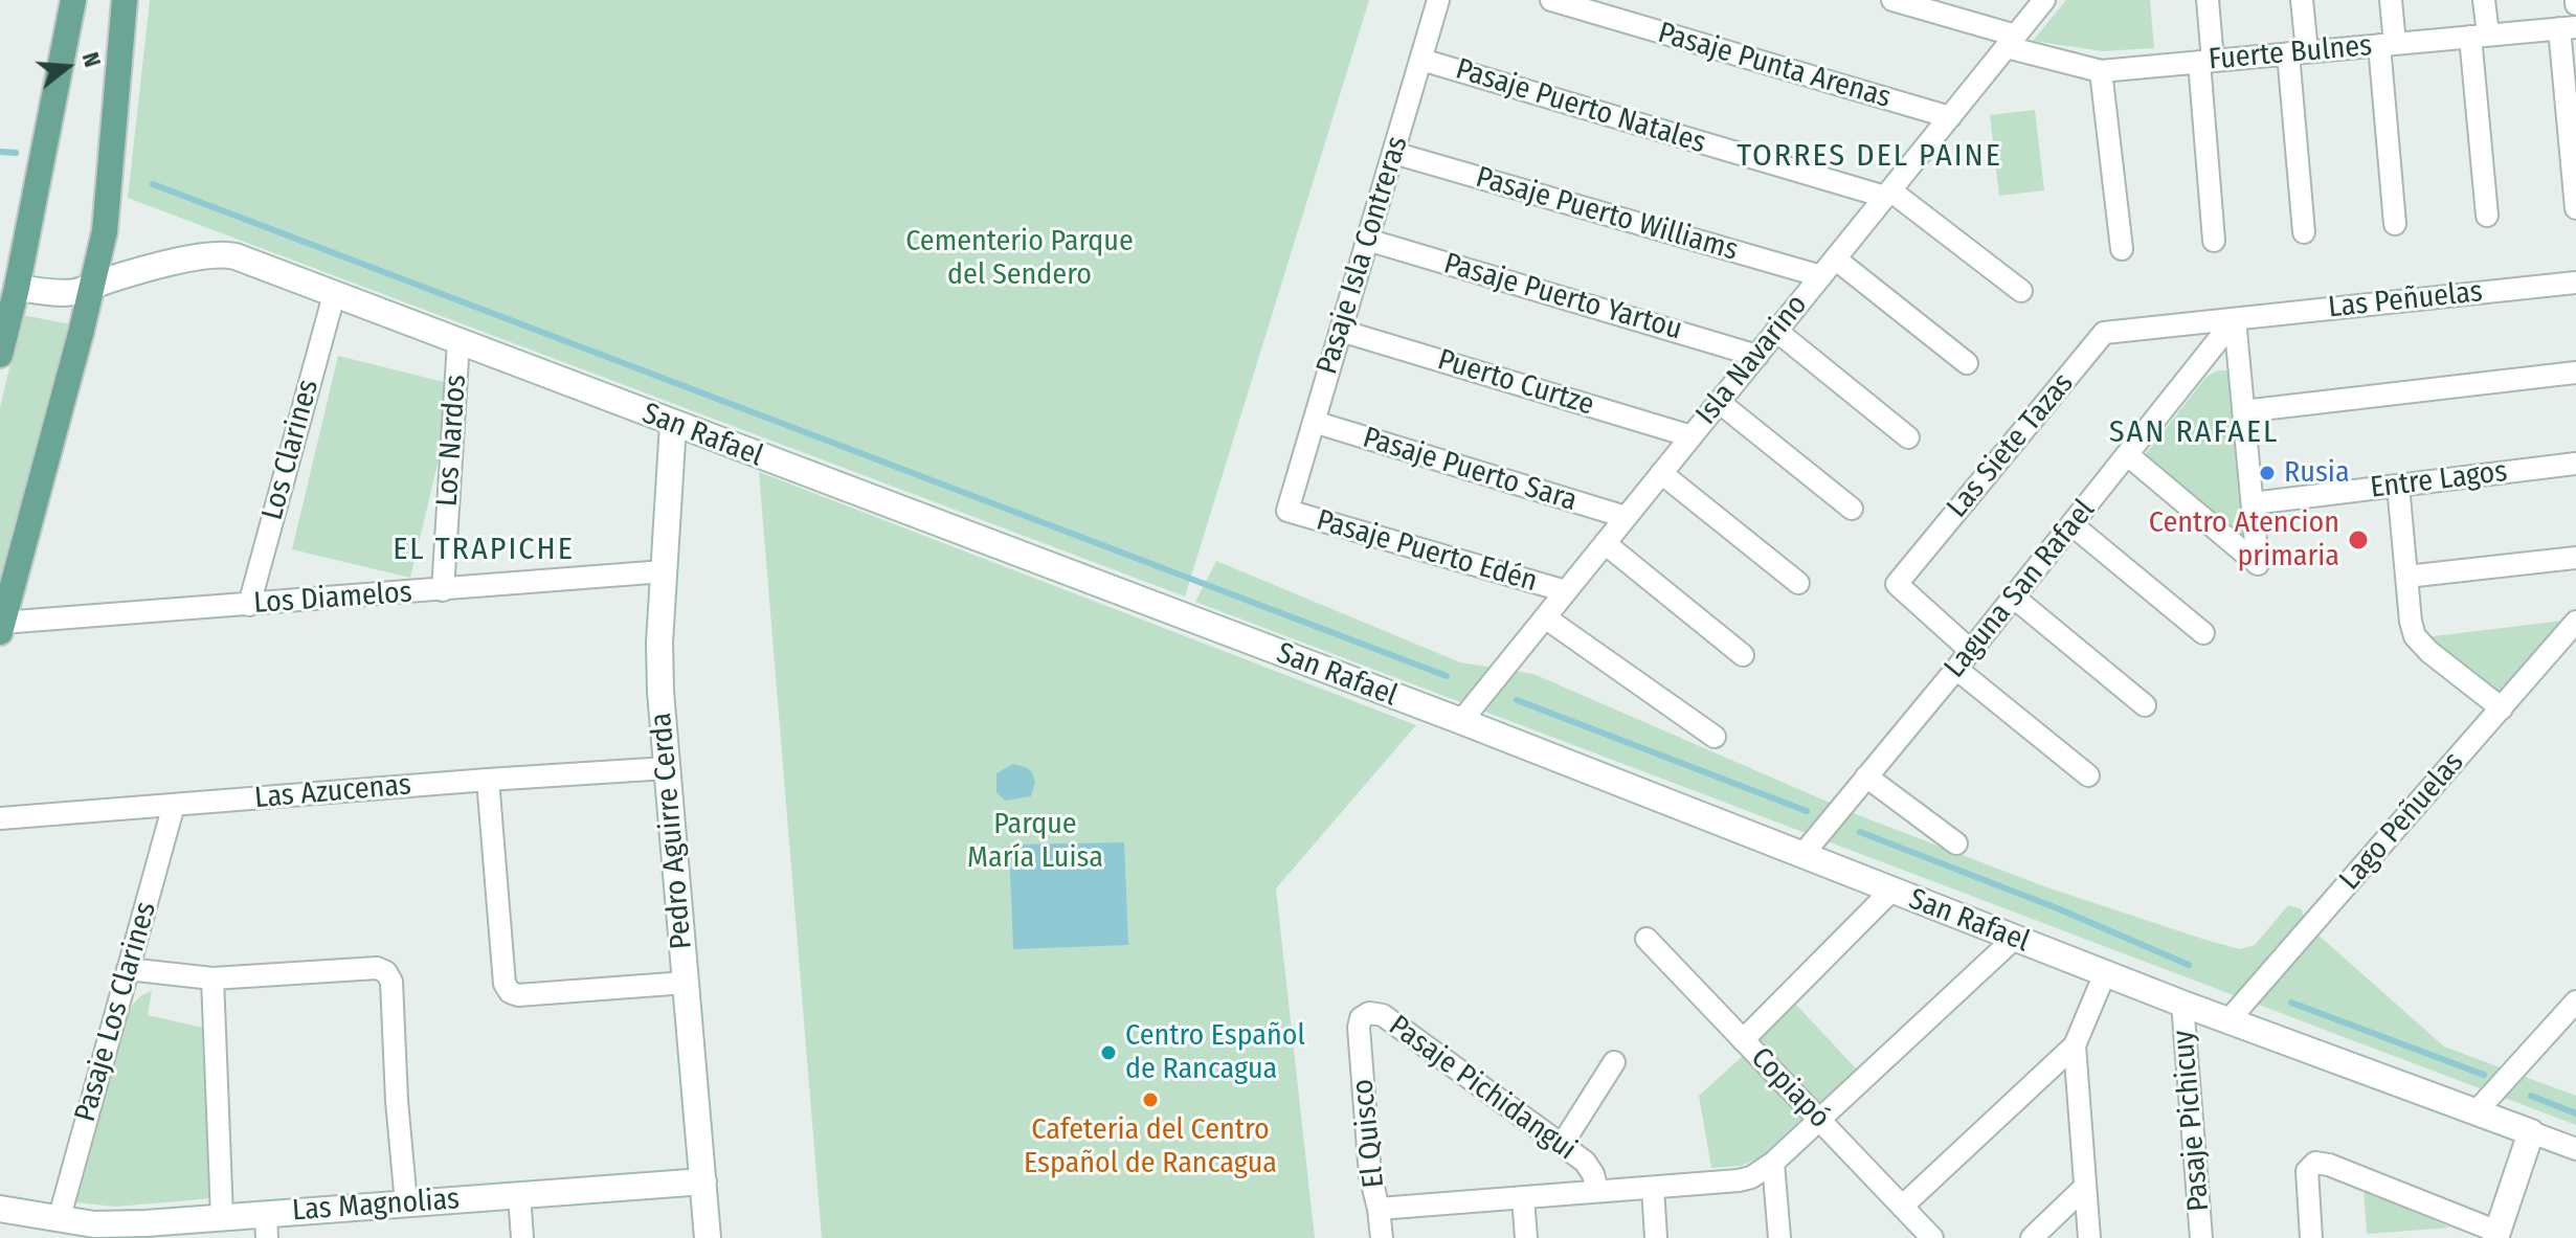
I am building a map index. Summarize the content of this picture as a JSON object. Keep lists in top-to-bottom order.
{
  "streets": {
    "street": [
      "Fuerte Bulnes",
      "Pasaje Punta Arenas",
      "Pasaje Puerto Natales",
      "Pasaje Puerto Williams",
      "Pasaje Isla Contreras",
      "Pasaje Puerto Yartou",
      "Las Peñuelas",
      "Isla Navarino",
      "Puerto Curtze",
      "San Rafael",
      "Los Nardos",
      "Las Siete Tazas",
      "Los Clarines",
      "Pasaje Puerto Sara",
      "Entre Lagos",
      "Pasaje Puerto Edén",
      "Laguna San Rafael",
      "Los Diamelos",
      "Las Azucenas",
      "Lago Peñuelas",
      "Pedro Aguirre Cerda",
      "Pasaje Los Clarines",
      "Pasaje Pichidangui",
      "Copiapó",
      "Pasaje Pichicuy",
      "El Quisco",
      "Las Magnolias"
    ]
  },
  "crossings": [
    ["Fuerte Bulnes", "Isla Navarino"],
    ["Pasaje Punta Arenas", "Isla Navarino"],
    ["Pasaje Puerto Natales", "Pasaje Isla Contreras"],
    ["Pasaje Puerto Natales", "Isla Navarino"],
    ["Pasaje Puerto Williams", "Pasaje Isla Contreras"],
    ["Pasaje Puerto Williams", "Isla Navarino"],
    ["Pasaje Isla Contreras", "Pasaje Puerto Yartou"],
    ["Pasaje Isla Contreras", "Puerto Curtze"],
    ["Pasaje Isla Contreras", "Pasaje Puerto Sara"],
    ["Pasaje Isla Contreras", "Pasaje Puerto Edén"],
    ["Pasaje Puerto Yartou", "Isla Navarino"],
    ["Las Peñuelas", "Las Siete Tazas"],
    ["Las Peñuelas", "Laguna San Rafael"],
    ["Isla Navarino", "Puerto Curtze"],
    ["Isla Navarino", "San Rafael"],
    ["Isla Navarino", "Pasaje Puerto Sara"],
    ["Isla Navarino", "Pasaje Puerto Edén"],
    ["San Rafael", "Los Nardos"],
    ["San Rafael", "Los Clarines"],
    ["San Rafael", "Laguna San Rafael"],
    ["San Rafael", "Lago Peñuelas"],
    ["San Rafael", "Pedro Aguirre Cerda"],
    ["San Rafael", "Pasaje Pichicuy"],
    ["Los Nardos", "Los Diamelos"],
    ["Las Siete Tazas", "Laguna San Rafael"],
    ["Los Clarines", "Los Diamelos"],
    ["Los Diamelos", "Pedro Aguirre Cerda"],
    ["Las Azucenas", "Pedro Aguirre Cerda"],
    ["Las Azucenas", "Pasaje Los Clarines"],
    ["Pedro Aguirre Cerda", "Las Magnolias"],
    ["Pasaje Los Clarines", "Las Magnolias"],
    ["Pasaje Pichidangui", "El Quisco"]
  ],
  "districts": ["TORRES DEL PAINE", "SAN RAFAEL", "EL TRAPICHE"],
  "parks": ["Cementerio Parque del Sendero", "Parque María Luisa"],
  "places": [
    "Rusia",
    "Centro Atencion primaria",
    "Centro Español de Rancagua",
    "Cafeteria del Centro Español de Rancagua"
  ],
  "north": "right"
}
